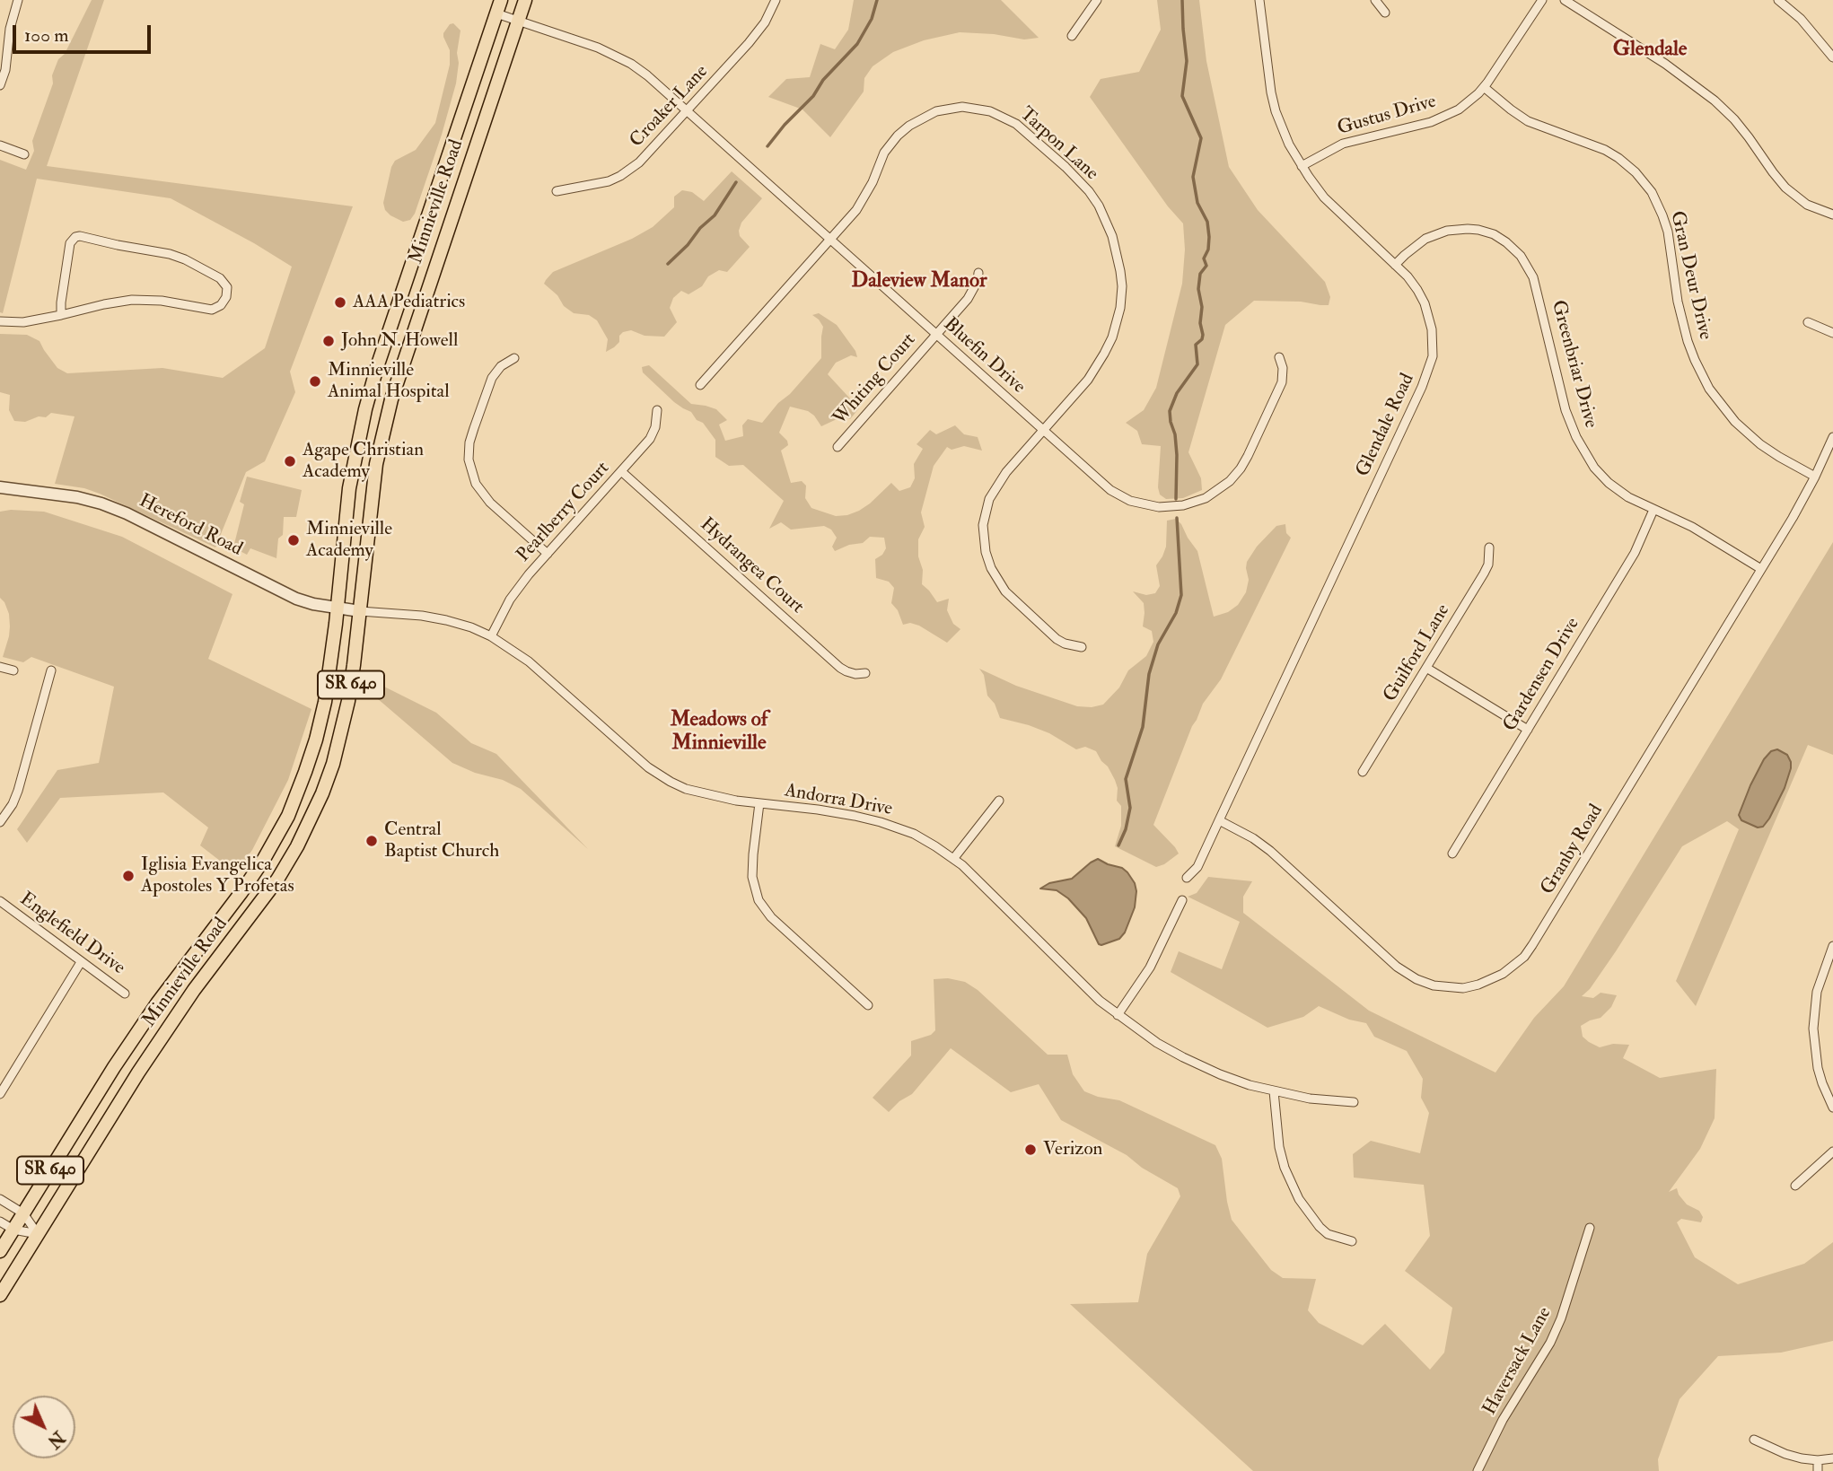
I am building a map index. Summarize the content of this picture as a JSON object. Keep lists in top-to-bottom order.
{
  "streets": {
    "main road": ["Minnieville Road", "SR 640"],
    "street": [
      "Croaker Lane",
      "Gustus Drive",
      "Tarpon Lane",
      "Gran Deur Drive",
      "Bluefin Drive",
      "Greenbriar Drive",
      "Whiting Court",
      "Glendale Road",
      "Pearlberry Court",
      "Hereford Road",
      "Hydrangea Court",
      "Guilford Lane",
      "Gardensen Drive",
      "Andorra Drive",
      "Granby Road",
      "Englefield Drive",
      "Haversack Lane"
    ]
  },
  "crossings": [
    ["Croaker Lane", "Bluefin Drive"],
    ["Gustus Drive", "Gran Deur Drive"],
    ["Gustus Drive", "Glendale Road"],
    ["Tarpon Lane", "Bluefin Drive"],
    ["Minnieville Road", "Bluefin Drive"],
    ["Minnieville Road", "Hereford Road"],
    ["Minnieville Road", "Andorra Drive"],
    ["Gran Deur Drive", "Granby Road"],
    ["Bluefin Drive", "Whiting Court"],
    ["Greenbriar Drive", "Glendale Road"],
    ["Greenbriar Drive", "Gardensen Drive"],
    ["Greenbriar Drive", "Granby Road"],
    ["Glendale Road", "Granby Road"],
    ["Pearlberry Court", "Hydrangea Court"],
    ["Pearlberry Court", "Andorra Drive"],
    ["Hereford Road", "Andorra Drive"]
  ],
  "districts": ["Glendale", "Daleview Manor", "Meadows of Minnieville"],
  "places": [
    "AAA Pediatrics",
    "John N. Howell",
    "Minnieville Animal Hospital",
    "Agape Christian Academy",
    "Minnieville Academy",
    "Central Baptist Church",
    "Iglisia Evangelica Apostoles Y Profetas",
    "Verizon"
  ],
  "scale_bar": "100 m",
  "north": "bottom right"
}
